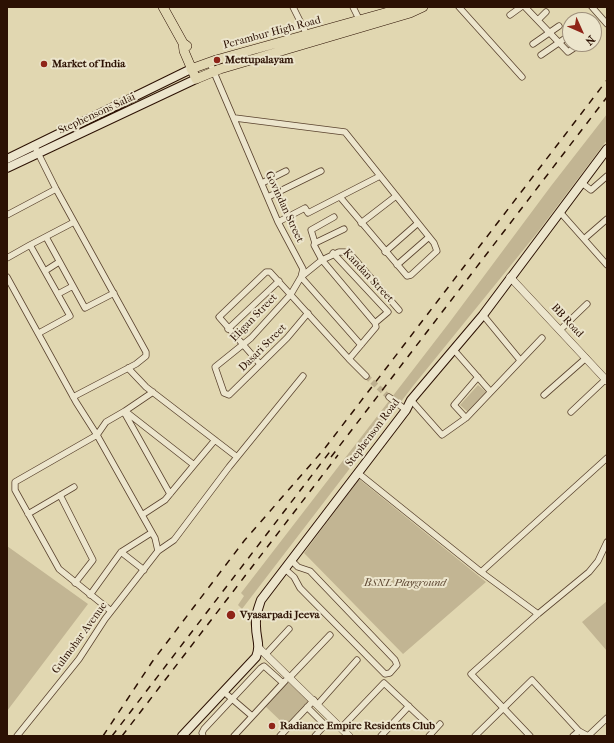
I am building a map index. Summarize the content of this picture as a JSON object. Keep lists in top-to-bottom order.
{
  "streets": {
    "main road": ["Perambur High Road", "Stephensons Salai", "Stephenson Road"],
    "street": [
      "Govindan Street",
      "Kandan Street",
      "Eligan Street",
      "BB Road",
      "Dasari Street",
      "Gulmohar Avenue"
    ]
  },
  "crossings": [
    ["Perambur High Road", "Stephensons Salai"],
    ["Perambur High Road", "Govindan Street"],
    ["Govindan Street", "Eligan Street"],
    ["Eligan Street", "Dasari Street"],
    ["BB Road", "Stephenson Road"]
  ],
  "parks": ["BSNL Playground"],
  "places": [
    "Mettupalayam",
    "Market of India",
    "Vyasarpadi Jeeva",
    "Radiance Empire Residents Club"
  ],
  "north": "bottom right"
}
